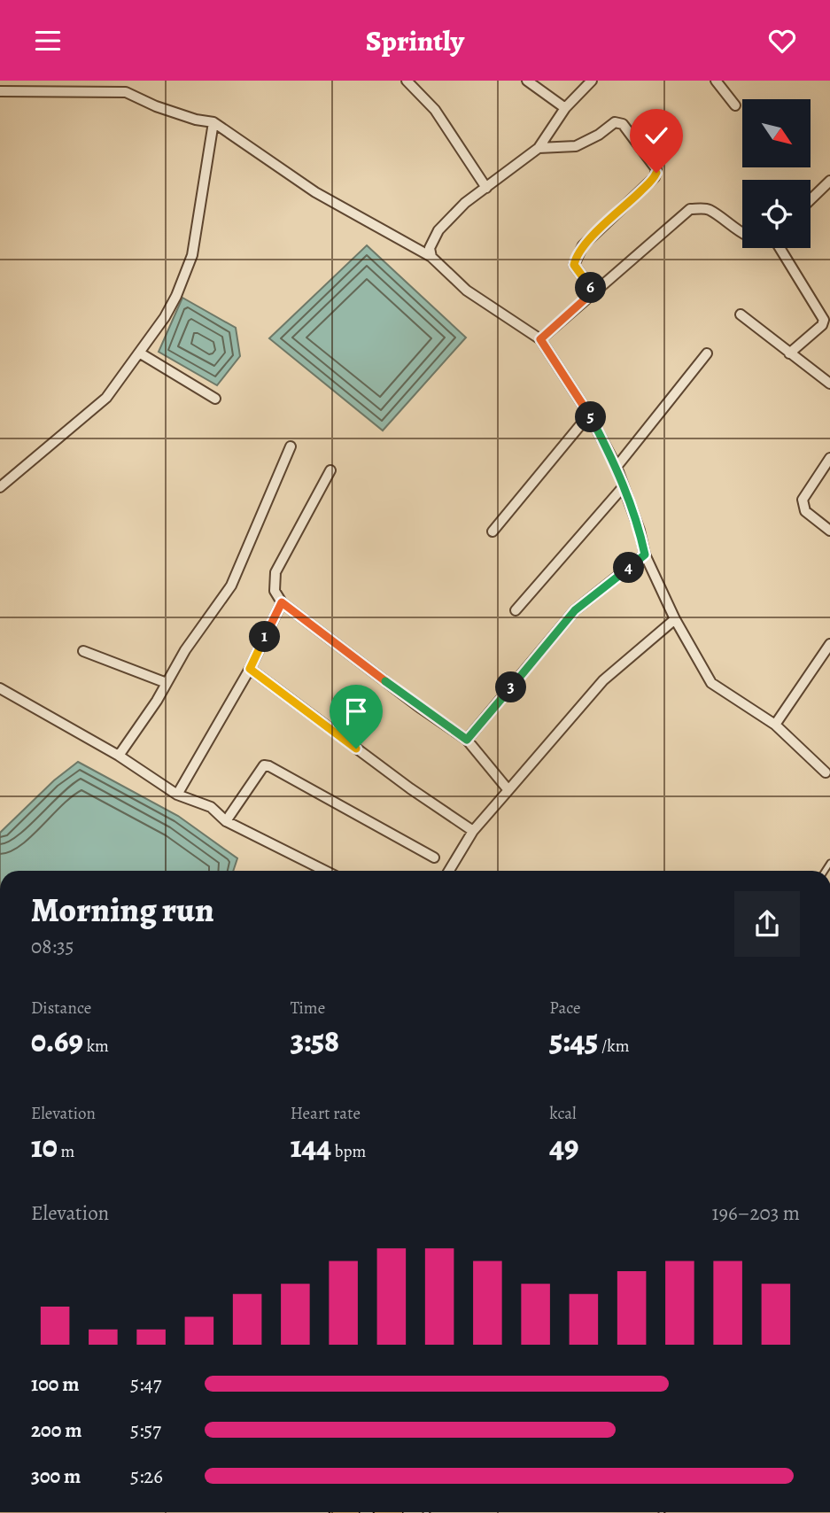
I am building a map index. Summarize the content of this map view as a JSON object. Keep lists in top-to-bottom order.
{
  "north": "bottom right",
  "page": {
    "header": "Sprintly",
    "pins": [
      "6",
      "5",
      "4",
      "1",
      "3"
    ],
    "heading": ["Morning run", "08:35"],
    "stats": [
      ["Distance", "0.69 km"],
      ["Time", "3:58"],
      ["Pace", "5:45 /km"],
      ["Elevation", "10 m"],
      ["Heart rate", "144 bpm"],
      ["kcal", "49"]
    ],
    "chart": ["Elevation", "196–203 m"],
    "list": [
      {
        "name": "100 m",
        "note": "5:47"
      },
      {
        "name": "200 m",
        "note": "5:57"
      },
      {
        "name": "300 m",
        "note": "5:26"
      }
    ]
  }
}
